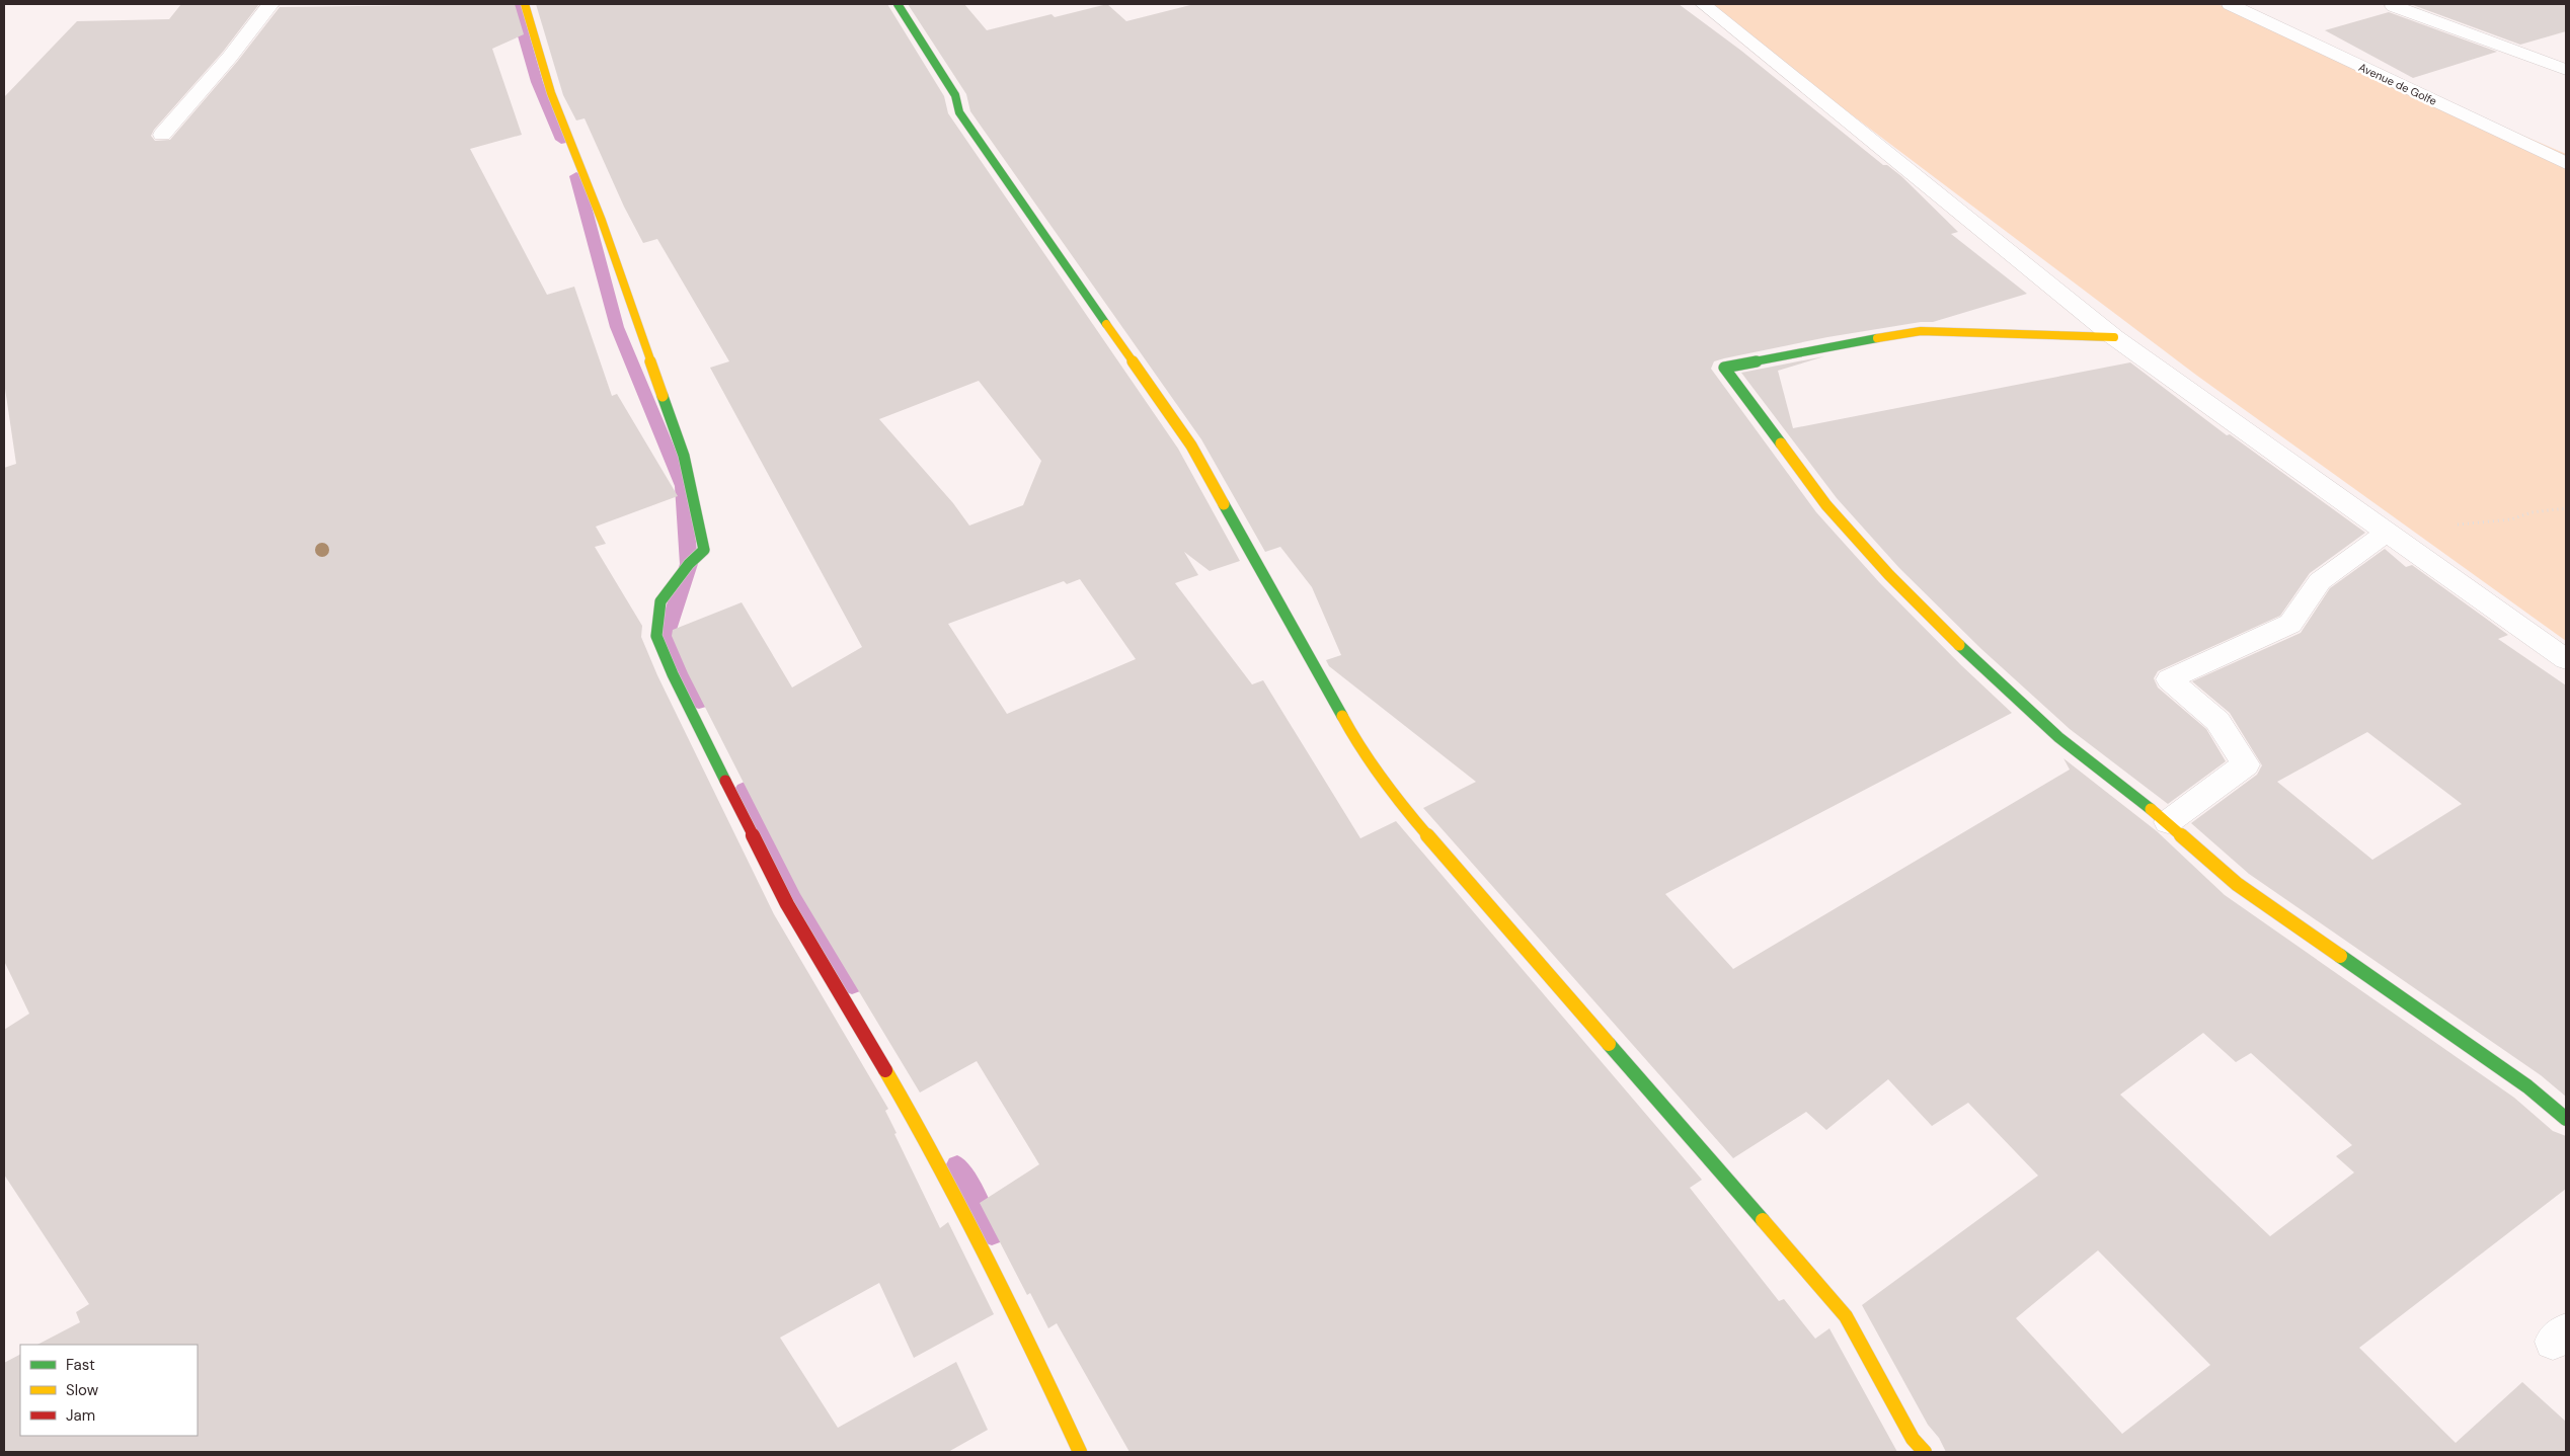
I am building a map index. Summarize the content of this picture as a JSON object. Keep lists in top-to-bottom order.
{
  "streets": {
    "street": ["Avenue de Golfe"]
  },
  "legend": ["Fast", "Slow", "Jam"]
}
